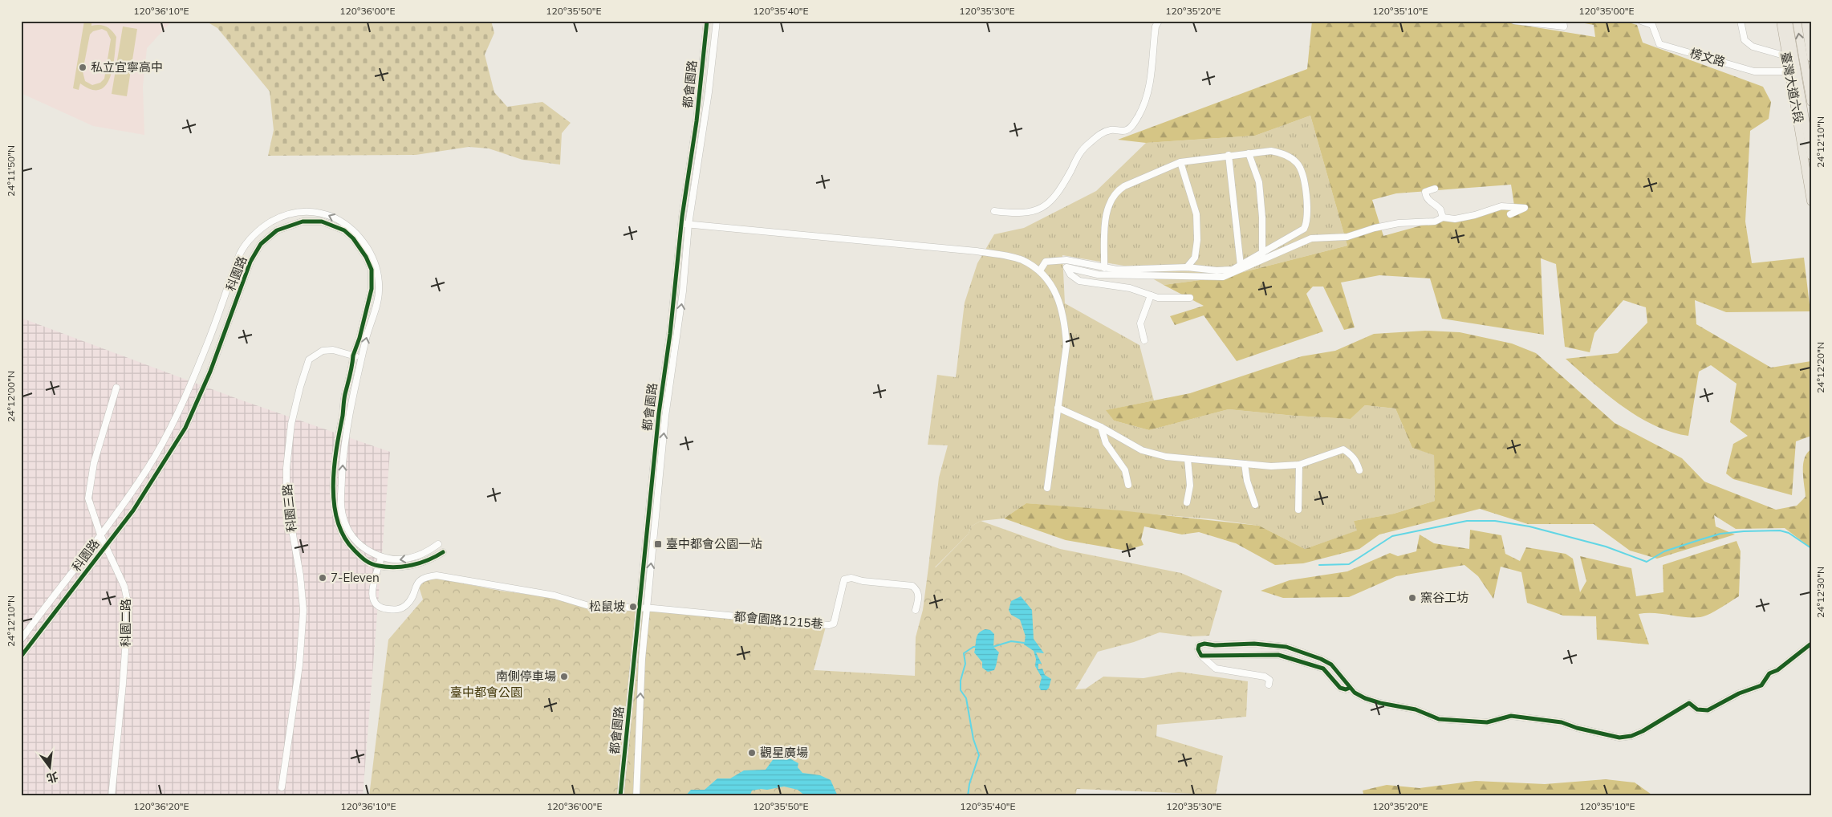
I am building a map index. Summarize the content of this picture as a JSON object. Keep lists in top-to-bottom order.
{
  "streets": {
    "main road": ["臺灣大道六段"],
    "street": [
      "榜文路",
      "都會園路",
      "科園路",
      "科園三路",
      "都會園路1215巷",
      "科園二路"
    ]
  },
  "crossings": [
    ["榜文路", "臺灣大道六段"],
    ["都會園路", "都會園路1215巷"],
    ["科園路", "科園三路"],
    ["科園路", "科園二路"]
  ],
  "parks": ["臺中都會公園"],
  "places": {
    "other": [
      "私立宜寧高中",
      "7-Eleven",
      "窯谷工坊",
      "松鼠坡",
      "南側停車場",
      "觀星廣場"
    ],
    "transit": ["臺中都會公園一站"]
  },
  "north": "bottom",
  "coordinates": [
    "120°36'10\"E",
    "120°36'00\"E",
    "120°35'50\"E",
    "120°35'40\"E",
    "120°35'30\"E",
    "120°35'20\"E",
    "120°35'10\"E",
    "120°35'00\"E",
    "24°12'10\"N",
    "24°11'50\"N",
    "24°12'20\"N",
    "24°12'00\"N",
    "24°12'30\"N",
    "120°36'20\"E"
  ]
}
